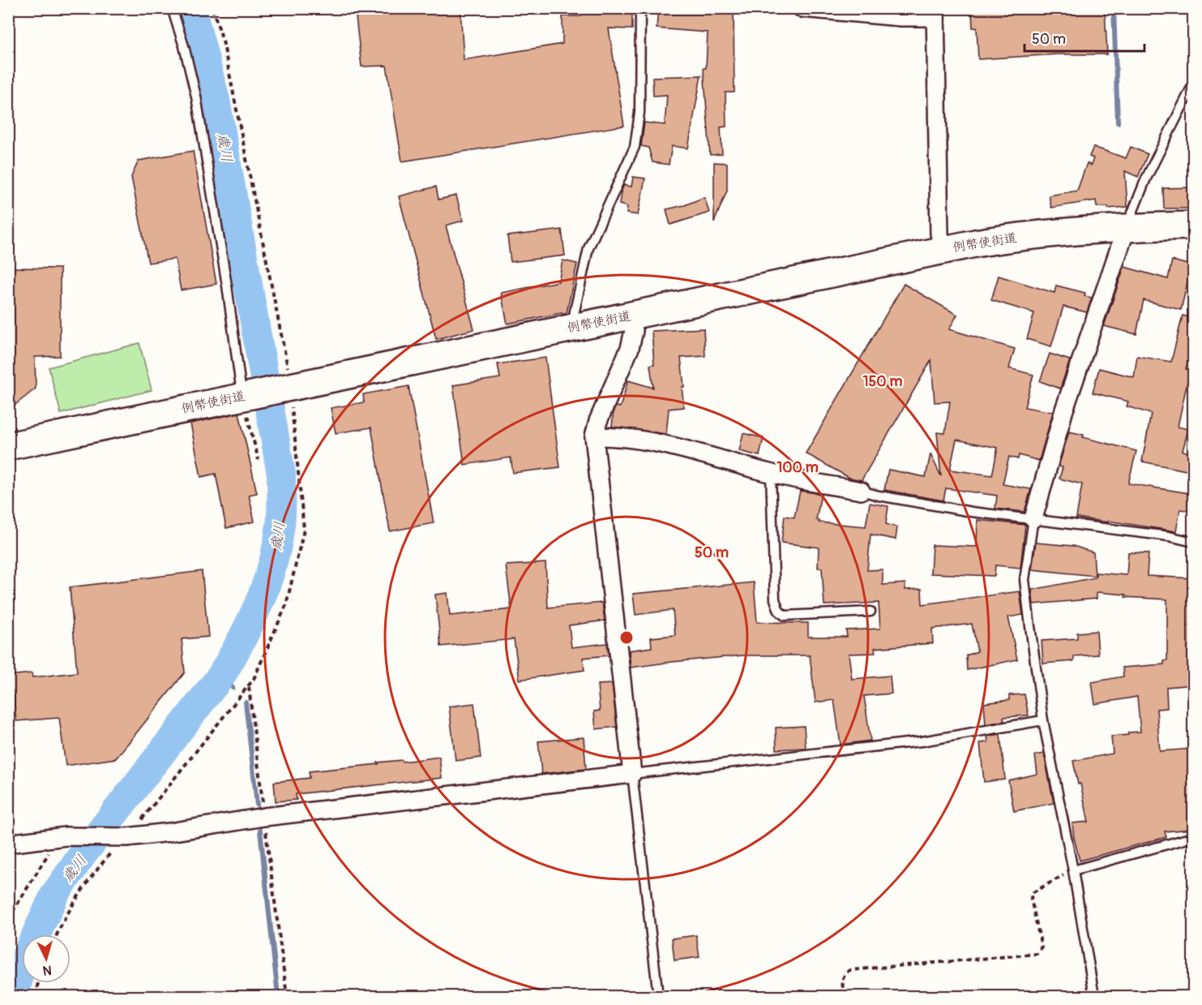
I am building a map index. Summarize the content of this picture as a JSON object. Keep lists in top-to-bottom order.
{
  "streets": {
    "main road": ["例幣使街道"]
  },
  "water": ["歳川"],
  "scale_bar": "50 m",
  "north": "bottom",
  "rings": ["150 m", "100 m", "50 m"]
}
